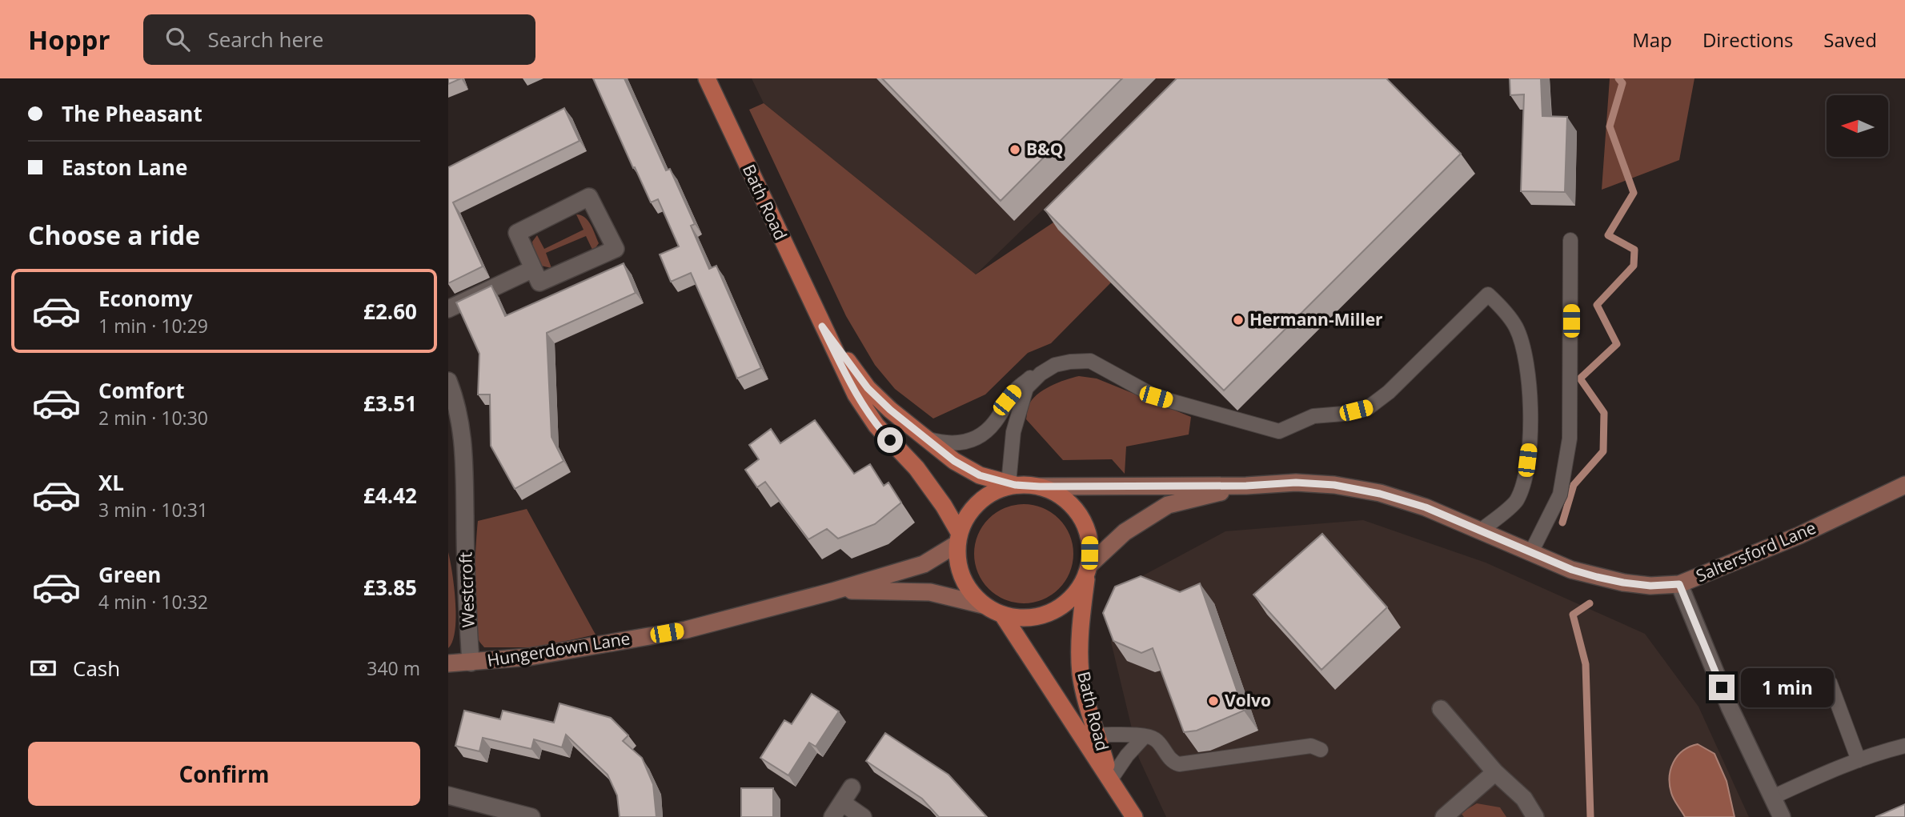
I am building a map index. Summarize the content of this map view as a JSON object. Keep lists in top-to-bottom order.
{
  "streets": {
    "main road": ["Bath Road", "Saltersford Lane", "Hungerdown Lane"],
    "street": ["Westcroft"]
  },
  "crossings": [
    ["Bath Road", "Saltersford Lane"],
    ["Bath Road", "Hungerdown Lane"],
    ["Saltersford Lane", "Hungerdown Lane"],
    ["Westcroft", "Hungerdown Lane"]
  ],
  "places": ["B&Q", "Hermann-Miller", "Volvo"],
  "north": "left",
  "page": {
    "header": "Hoppr",
    "search": "Search here",
    "nav": ["Map", "Directions", "Saved"],
    "banner": ["The Pheasant", "Easton Lane"],
    "heading": "Choose a ride",
    "list": [
      {
        "name": "Economy",
        "note": "1 min · 10:29",
        "value": "£2.60"
      },
      {
        "name": "Comfort",
        "note": "2 min · 10:30",
        "value": "£3.51"
      },
      {
        "name": "XL",
        "note": "3 min · 10:31",
        "value": "£4.42"
      },
      {
        "name": "Green",
        "note": "4 min · 10:32",
        "value": "£3.85"
      }
    ],
    "pay": ["Cash", "340 m"],
    "bubble": "1 min",
    "buttons": "Confirm"
  }
}
